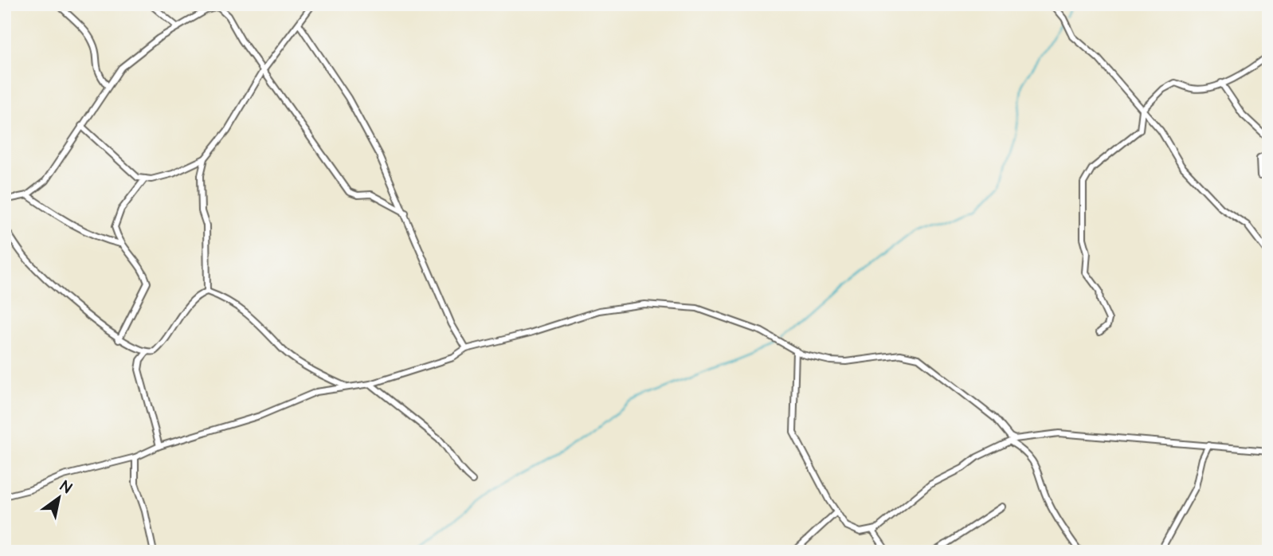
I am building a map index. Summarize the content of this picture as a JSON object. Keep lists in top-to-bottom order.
{
  "north": "top right"
}
